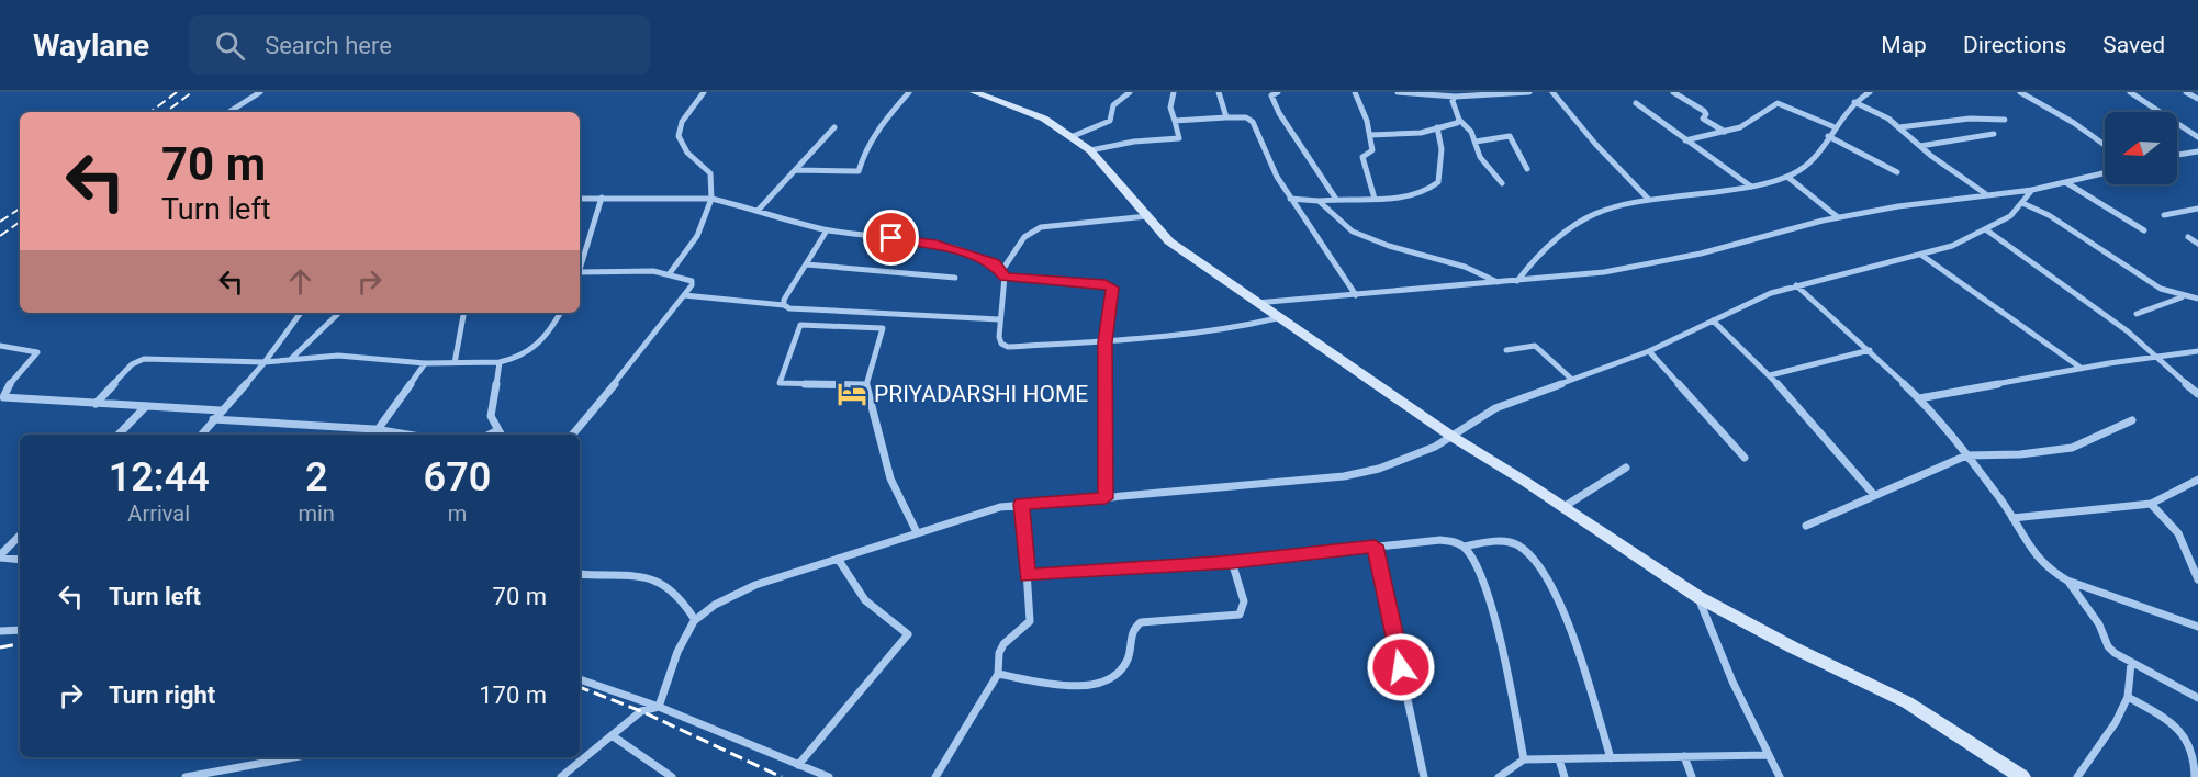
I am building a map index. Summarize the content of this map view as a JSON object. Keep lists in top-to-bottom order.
{
  "places": {
    "hotel": ["PRIYADARSHI HOME"]
  },
  "north": "left",
  "page": {
    "header": "Waylane",
    "search": "Search here",
    "nav": ["Map", "Directions", "Saved"],
    "turn": ["70 m", "Turn left"],
    "eta": [
      "12:44",
      "Arrival",
      "2",
      "min",
      "670",
      "m"
    ],
    "list": [
      {
        "name": "Turn left",
        "value": "70 m"
      },
      {
        "name": "Turn right",
        "value": "170 m"
      }
    ]
  }
}
